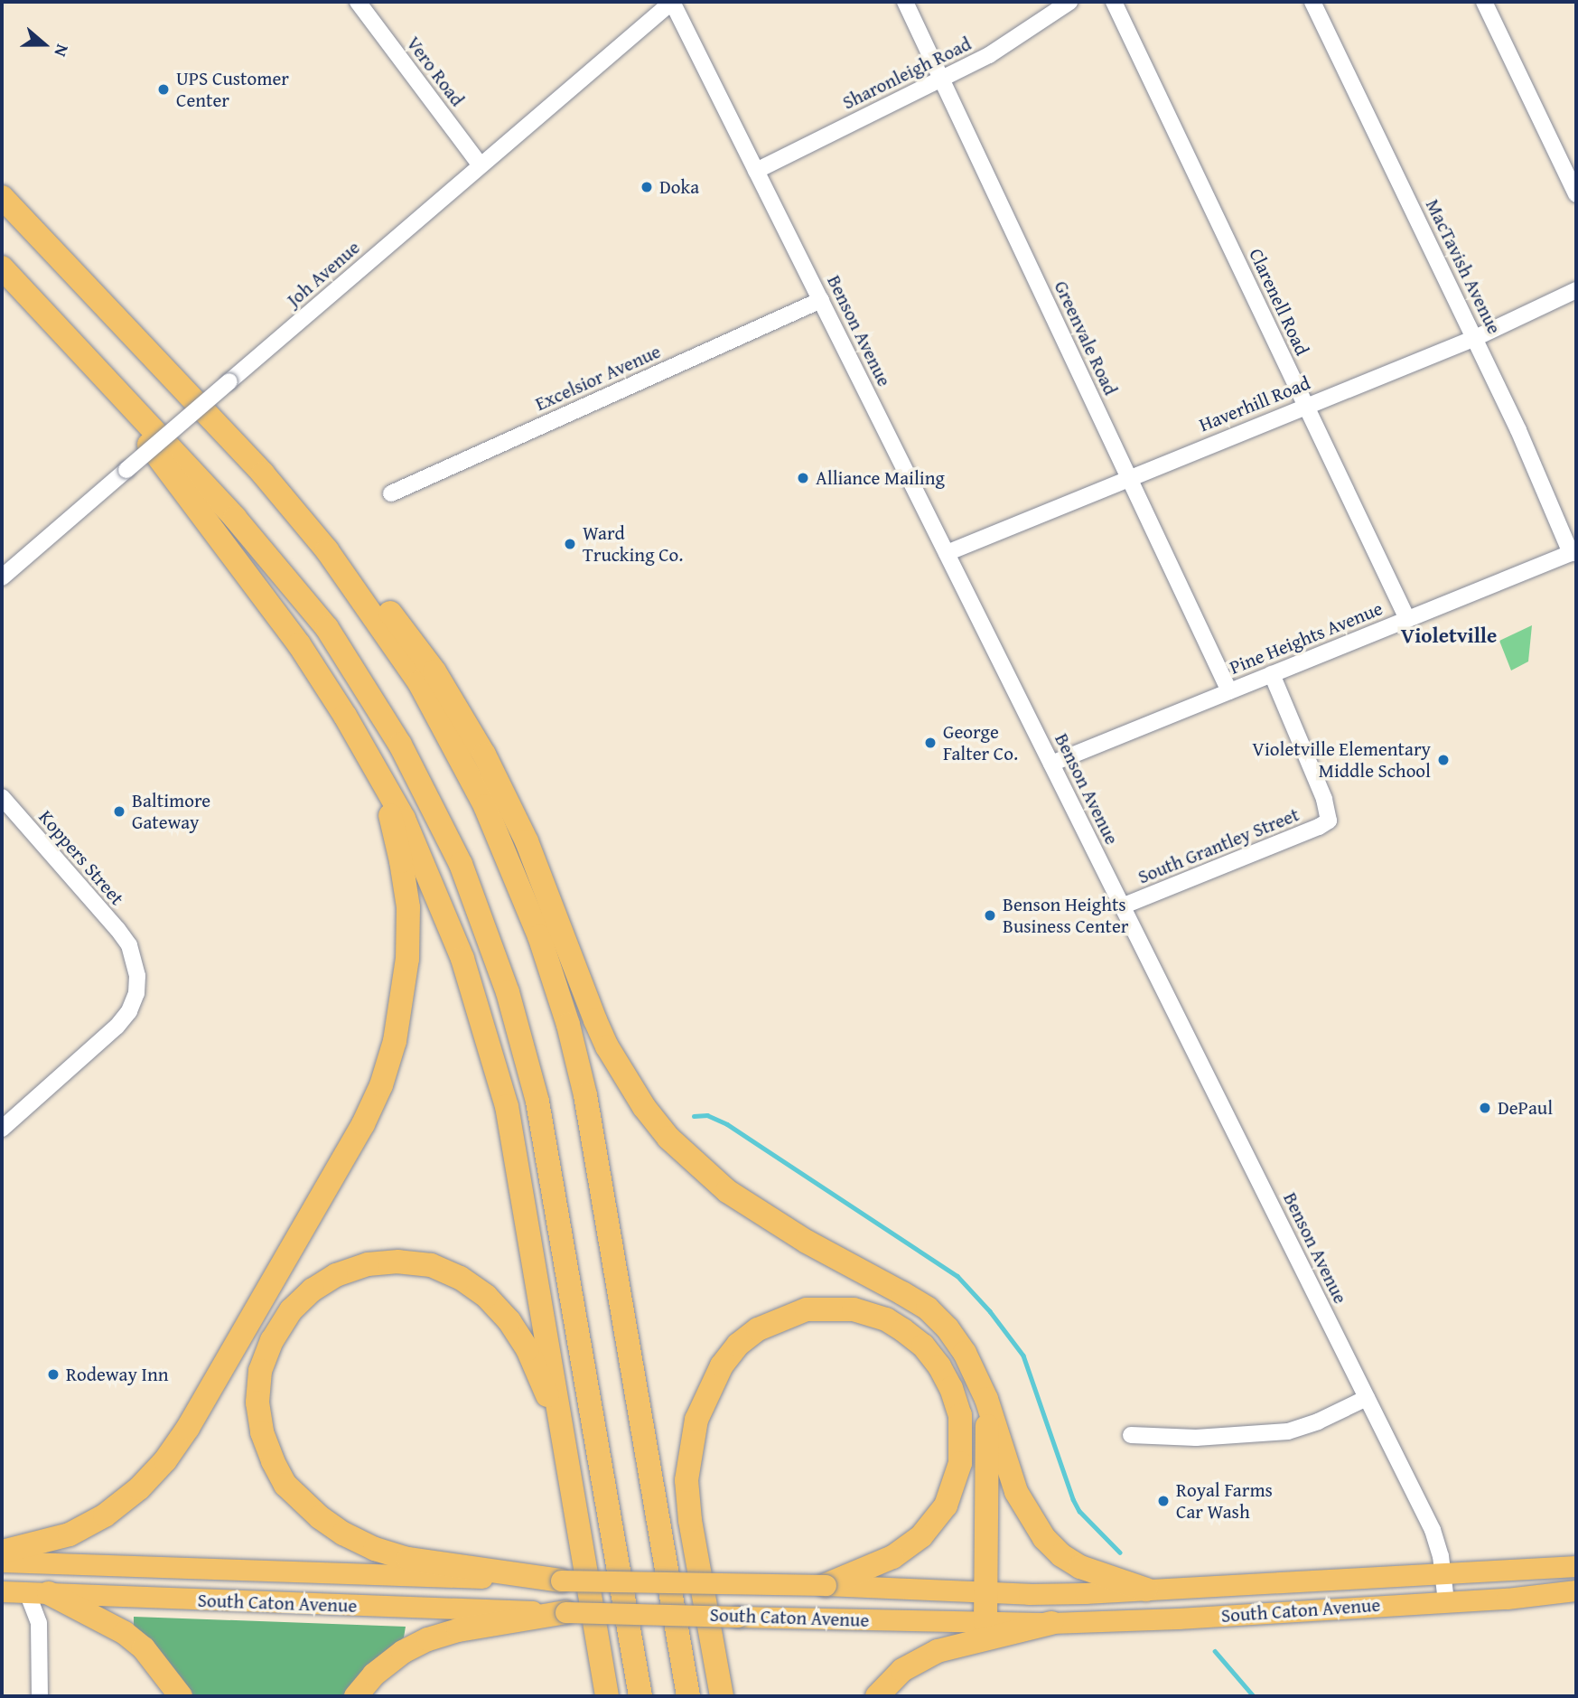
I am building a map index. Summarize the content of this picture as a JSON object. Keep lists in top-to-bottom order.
{
  "streets": {
    "main road": ["South Caton Avenue"],
    "street": [
      "Vero Road",
      "Sharonleigh Road",
      "MacTavish Avenue",
      "Joh Avenue",
      "Clarenell Road",
      "Benson Avenue",
      "Greenvale Road",
      "Excelsior Avenue",
      "Haverhill Road",
      "Pine Heights Avenue",
      "South Grantley Street",
      "Koppers Street"
    ]
  },
  "crossings": [
    ["Vero Road", "Joh Avenue"],
    ["Sharonleigh Road", "Benson Avenue"],
    ["Sharonleigh Road", "Greenvale Road"],
    ["MacTavish Avenue", "Haverhill Road"],
    ["MacTavish Avenue", "Pine Heights Avenue"],
    ["Joh Avenue", "Benson Avenue"],
    ["Clarenell Road", "Haverhill Road"],
    ["Clarenell Road", "Pine Heights Avenue"],
    ["Benson Avenue", "Excelsior Avenue"],
    ["Benson Avenue", "Haverhill Road"],
    ["Benson Avenue", "Pine Heights Avenue"],
    ["Benson Avenue", "South Grantley Street"],
    ["Benson Avenue", "South Caton Avenue"],
    ["Greenvale Road", "Haverhill Road"],
    ["Greenvale Road", "Pine Heights Avenue"],
    ["Pine Heights Avenue", "South Grantley Street"]
  ],
  "districts": ["Violetville"],
  "places": [
    "UPS Customer Center",
    "Doka",
    "Alliance Mailing",
    "Ward Trucking Co.",
    "George Falter Co.",
    "Violetville Elementary Middle School",
    "Baltimore Gateway",
    "Benson Heights Business Center",
    "DePaul",
    "Rodeway Inn",
    "Royal Farms Car Wash"
  ],
  "north": "right"
}
